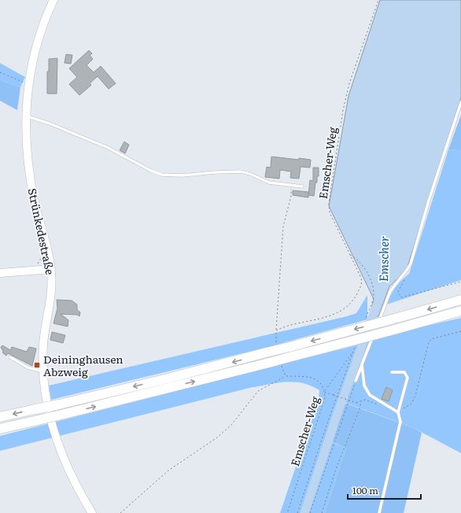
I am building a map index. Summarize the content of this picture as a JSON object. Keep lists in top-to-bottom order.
{
  "streets": {
    "main road": ["Strünkedestraße"],
    "path": ["Emscher-Weg"]
  },
  "water": ["Emscher"],
  "places": {
    "transit": ["Deininghausen Abzweig"]
  },
  "scale_bar": "100 m"
}
